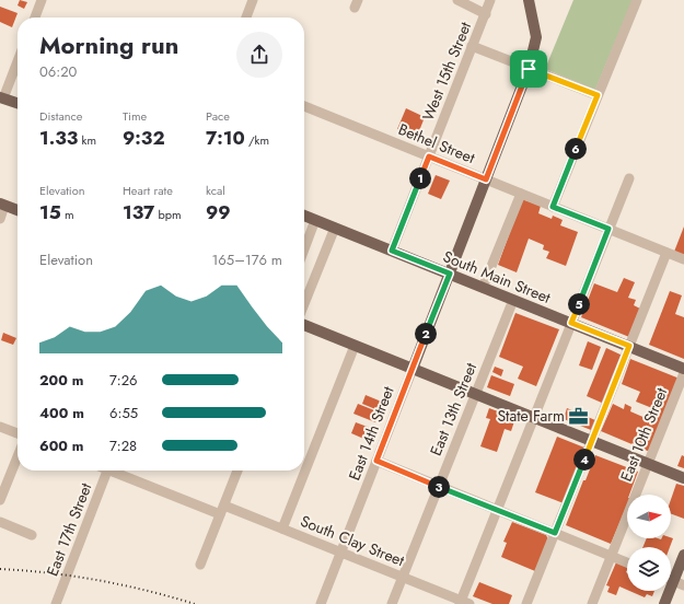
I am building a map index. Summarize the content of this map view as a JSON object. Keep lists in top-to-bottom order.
{
  "streets": {
    "main road": ["South Main Street", "East 14th Street"],
    "street": [
      "West 15th Street",
      "Bethel Street",
      "East 13th Street",
      "East 10th Street",
      "East 17th Street",
      "South Clay Street"
    ]
  },
  "crossings": [
    ["West 15th Street", "Bethel Street"],
    ["West 15th Street", "South Main Street"],
    ["Bethel Street", "East 14th Street"],
    ["South Main Street", "East 13th Street"],
    ["South Main Street", "East 14th Street"],
    ["East 13th Street", "South Clay Street"],
    ["East 14th Street", "South Clay Street"]
  ],
  "places": {
    "office": ["State Farm"]
  },
  "north": "right",
  "page": {
    "heading": ["Morning run", "06:20"],
    "stats": [
      ["Distance", "1.33 km"],
      ["Time", "9:32"],
      ["Pace", "7:10 /km"],
      ["Elevation", "15 m"],
      ["Heart rate", "137 bpm"],
      ["kcal", "99"]
    ],
    "pins": [
      "6",
      "1",
      "5",
      "2",
      "4",
      "3"
    ],
    "chart": ["Elevation", "165–176 m"],
    "list": [
      {
        "name": "200 m",
        "note": "7:26"
      },
      {
        "name": "400 m",
        "note": "6:55"
      },
      {
        "name": "600 m",
        "note": "7:28"
      }
    ]
  }
}
